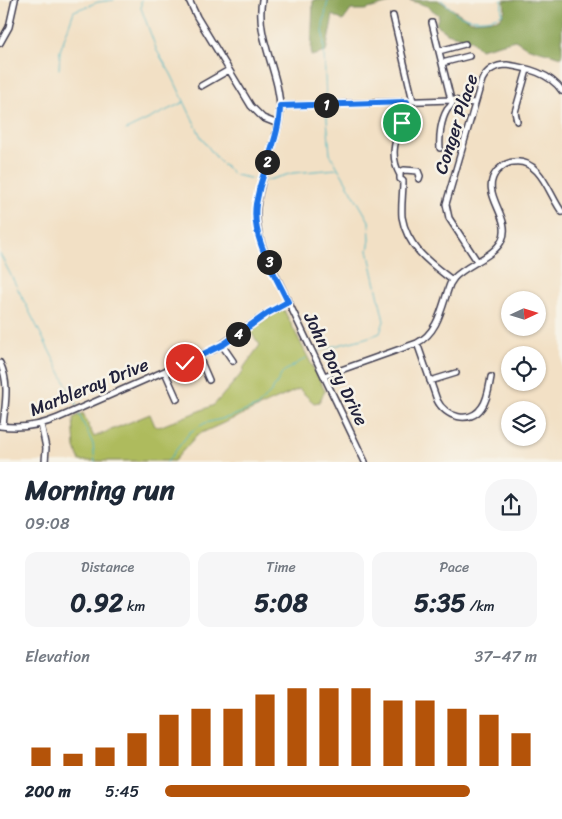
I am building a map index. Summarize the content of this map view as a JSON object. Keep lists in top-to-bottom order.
{
  "streets": {
    "street": ["Conger Place", "John Dory Drive", "Marbleray Drive"]
  },
  "crossings": [
    ["John Dory Drive", "Marbleray Drive"]
  ],
  "north": "right",
  "page": {
    "pins": [
      "1",
      "2",
      "3",
      "4"
    ],
    "heading": ["Morning run", "09:08"],
    "stats": [
      ["Distance", "0.92 km"],
      ["Time", "5:08"],
      ["Pace", "5:35 /km"]
    ],
    "chart": ["Elevation", "37–47 m"],
    "list": [
      {
        "name": "200 m",
        "note": "5:45"
      }
    ]
  }
}
